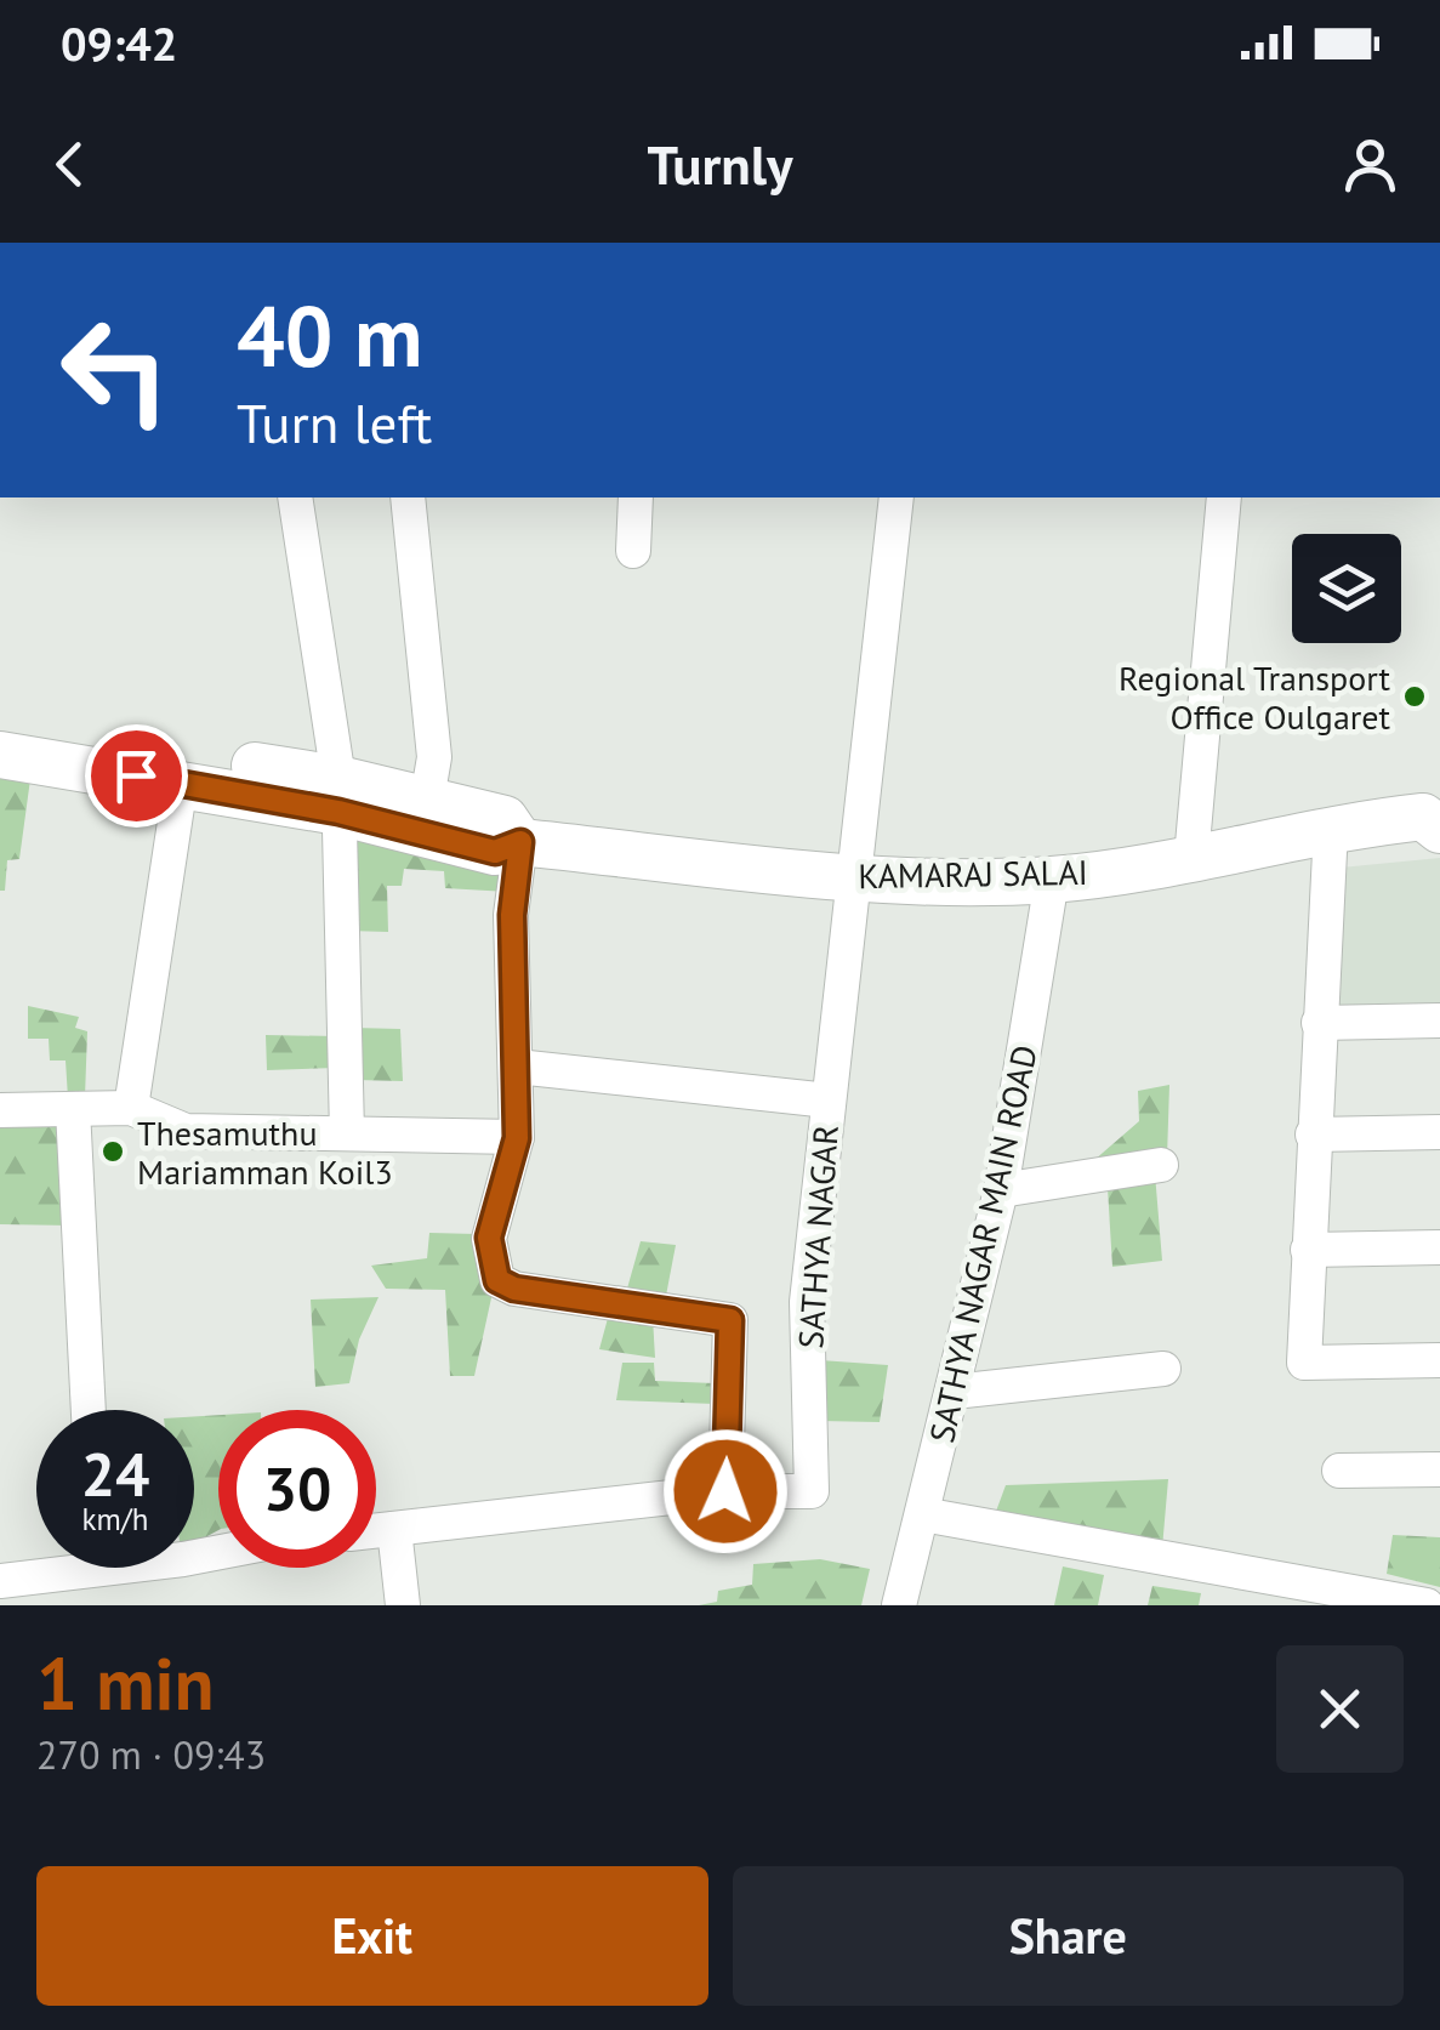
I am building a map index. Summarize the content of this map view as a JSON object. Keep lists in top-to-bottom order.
{
  "streets": {
    "main road": ["KAMARAJ SALAI"],
    "street": ["SATHYA NAGAR", "SATHYA NAGAR MAIN ROAD"]
  },
  "crossings": [
    ["KAMARAJ SALAI", "SATHYA NAGAR"],
    ["KAMARAJ SALAI", "SATHYA NAGAR MAIN ROAD"]
  ],
  "places": ["Regional Transport Office Oulgaret", "Thesamuthu Mariamman Koil3"],
  "page": {
    "status": "09:42",
    "header": "Turnly",
    "turn": ["40 m", "Turn left"],
    "speed": "24 km/h",
    "limit": "30",
    "heading": ["1 min", "270 m · 09:43"],
    "buttons": ["Exit", "Share"]
  }
}
